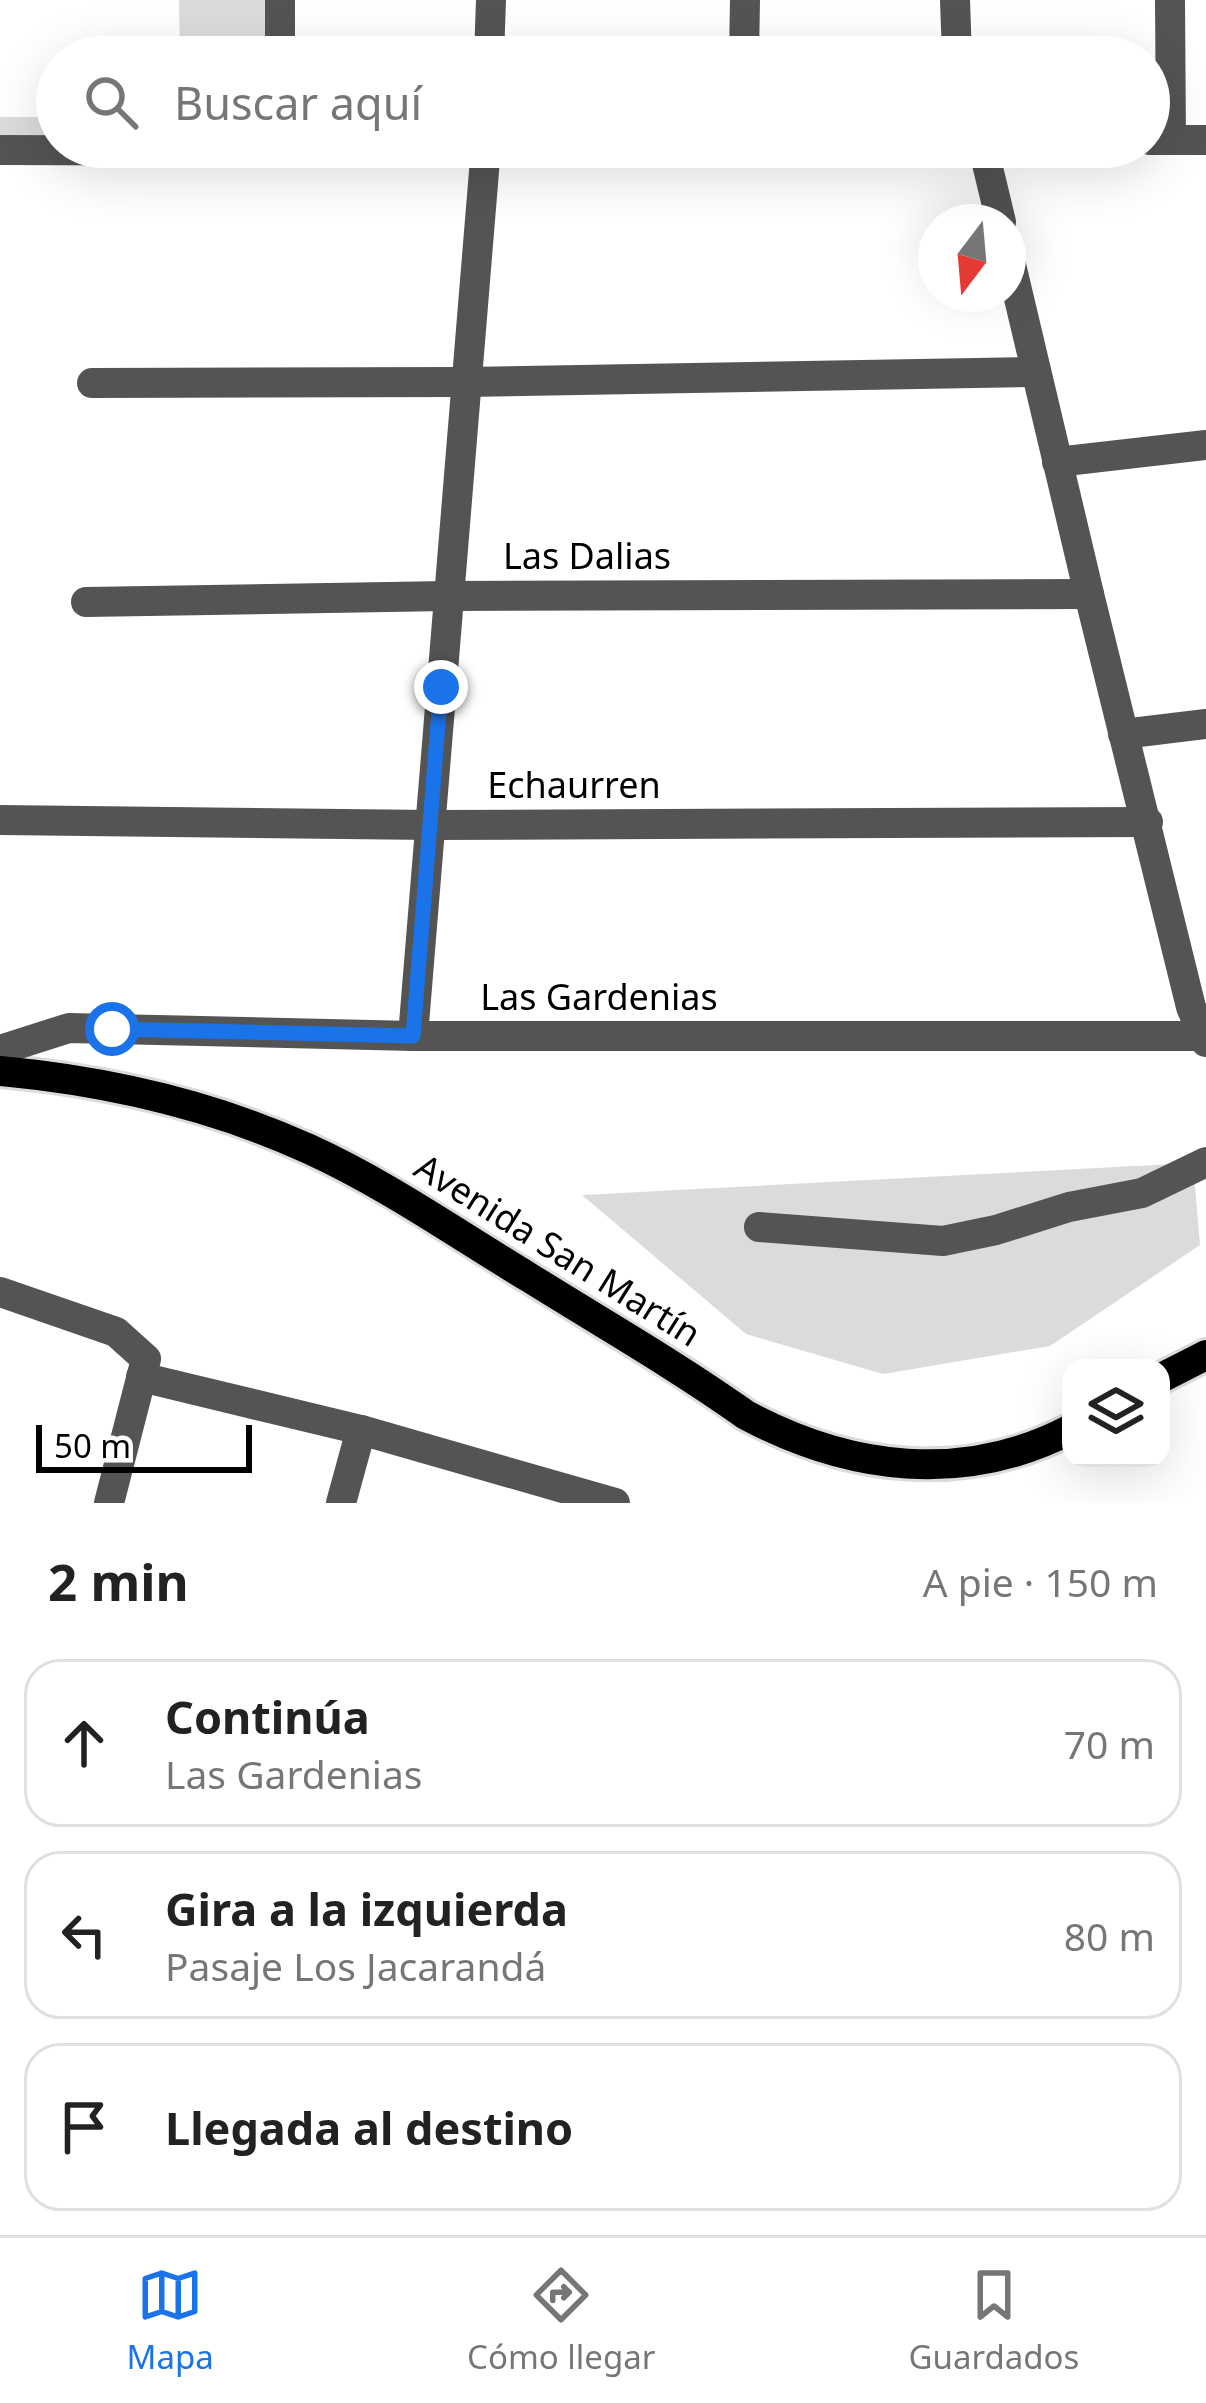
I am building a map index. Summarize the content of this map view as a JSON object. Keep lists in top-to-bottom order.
{
  "streets": {
    "main road": ["Avenida San Martín"],
    "street": ["Las Dalias", "Echaurren", "Las Gardenias"]
  },
  "scale_bar": "50 m",
  "north": "bottom",
  "page": {
    "search": "Buscar aquí",
    "scale": "50 m",
    "heading": ["2 min", "A pie · 150 m"],
    "list": [
      ["Continúa", "Las Gardenias", "70 m"],
      ["Gira a la izquierda", "Pasaje Los Jacarandá", "80 m"],
      "Llegada al destino"
    ],
    "nav": ["Mapa", "Cómo llegar", "Guardados"]
  }
}
